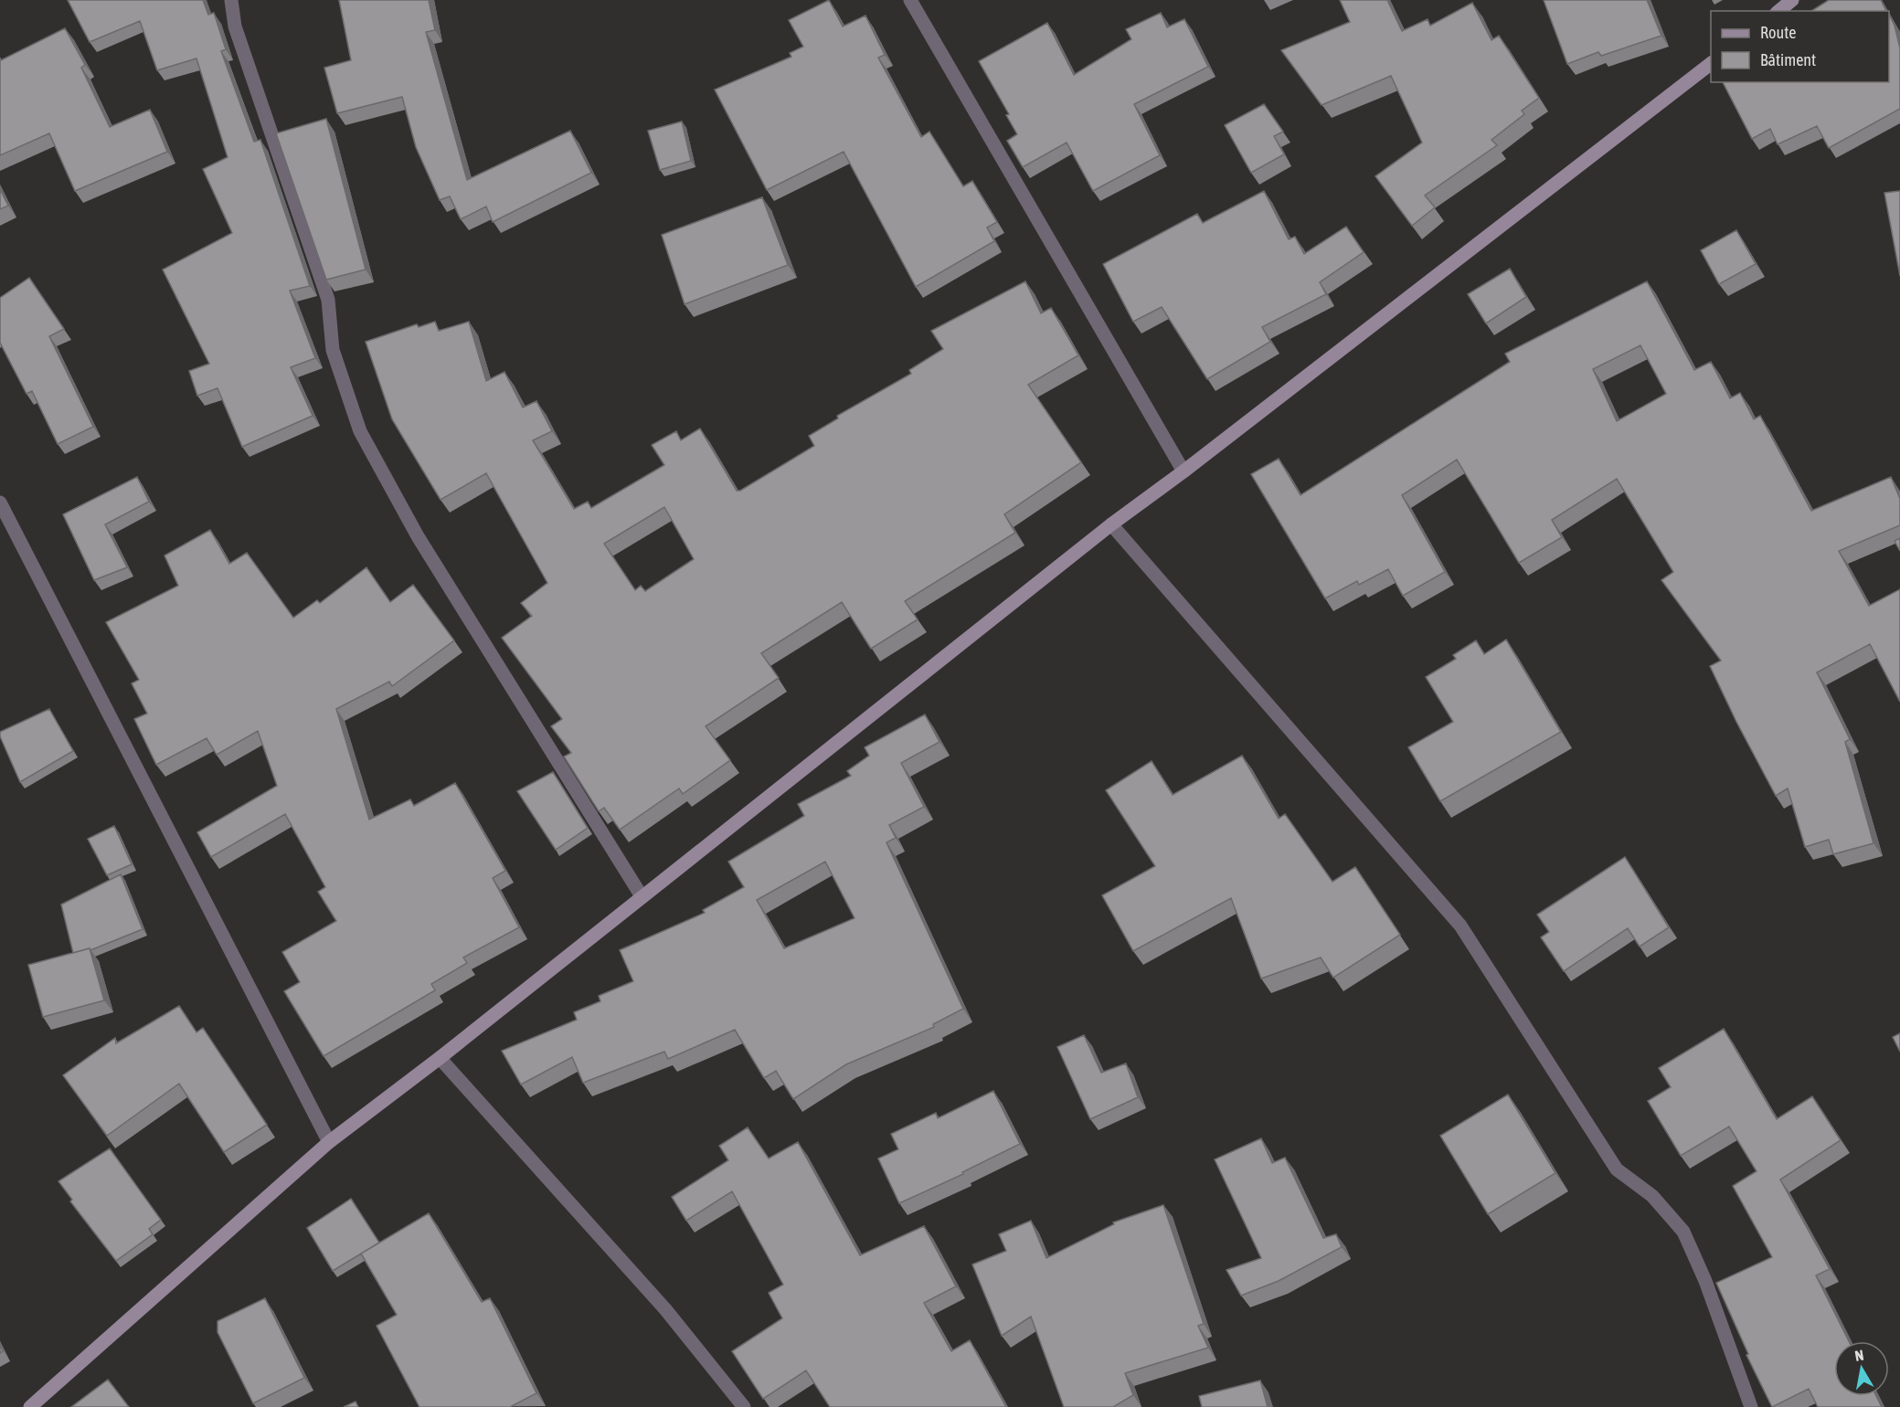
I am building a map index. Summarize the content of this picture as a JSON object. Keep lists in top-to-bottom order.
{
  "legend": ["Route", "Bâtiment"],
  "north": "top"
}
